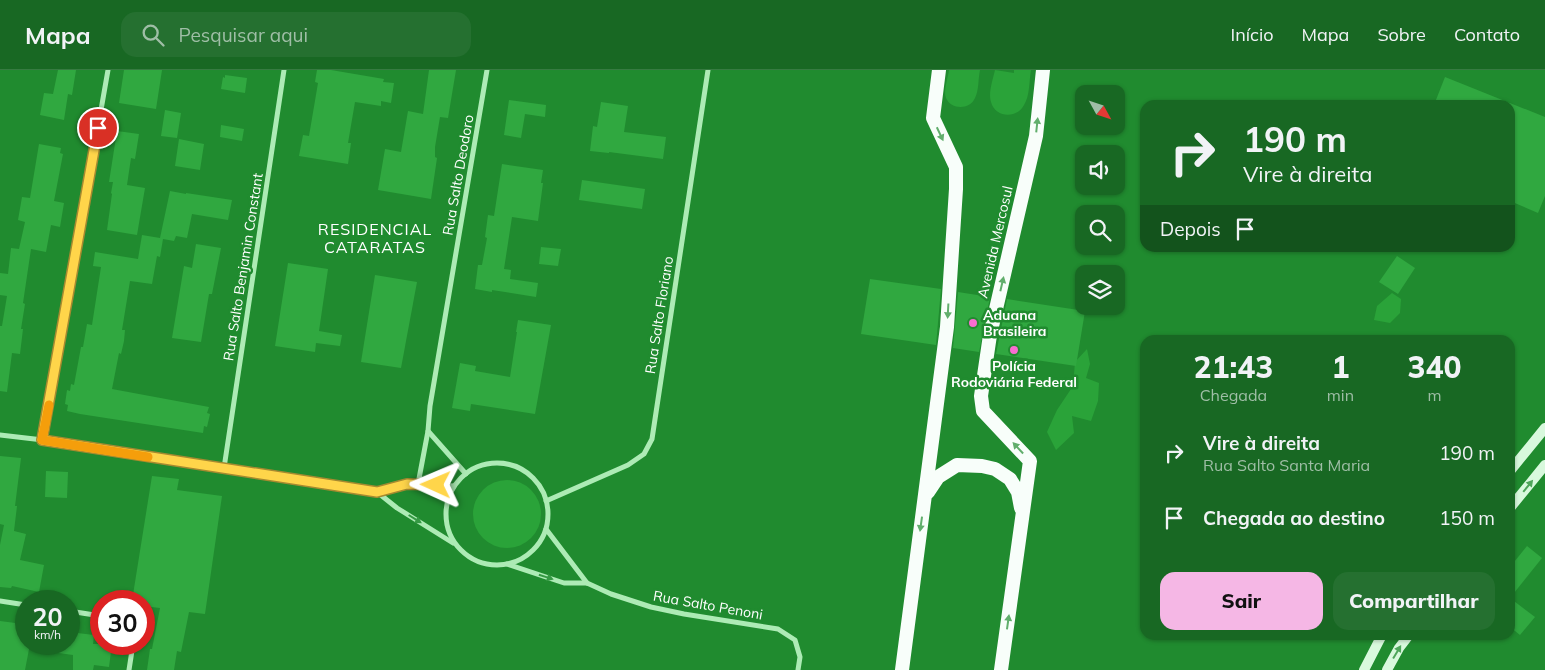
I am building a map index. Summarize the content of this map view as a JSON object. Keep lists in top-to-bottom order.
{
  "streets": {
    "highway": ["Avenida Mercosul"],
    "street": [
      "Rua Salto Deodoro",
      "Rua Salto Benjamin Constant",
      "Rua Salto Floriano",
      "Rua Salto Penoni"
    ]
  },
  "crossings": [
    ["Rua Salto Floriano", "Rua Salto Penoni"]
  ],
  "districts": ["RESIDENCIAL CATARATAS"],
  "places": ["Aduana Brasileira", "Polícia Rodoviária Federal"],
  "north": "bottom right",
  "page": {
    "header": "Mapa",
    "search": "Pesquisar aqui",
    "nav": [
      "Início",
      "Mapa",
      "Sobre",
      "Contato"
    ],
    "turn": ["190 m", "Vire à direita"],
    "then": "Depois",
    "eta": [
      "21:43",
      "Chegada",
      "1",
      "min",
      "340",
      "m"
    ],
    "list": [
      {
        "name": "Vire à direita",
        "note": "Rua Salto Santa Maria",
        "value": "190 m"
      },
      {
        "name": "Chegada ao destino",
        "value": "150 m"
      }
    ],
    "buttons": ["Sair", "Compartilhar"],
    "speed": "20 km/h",
    "limit": "30"
  }
}
